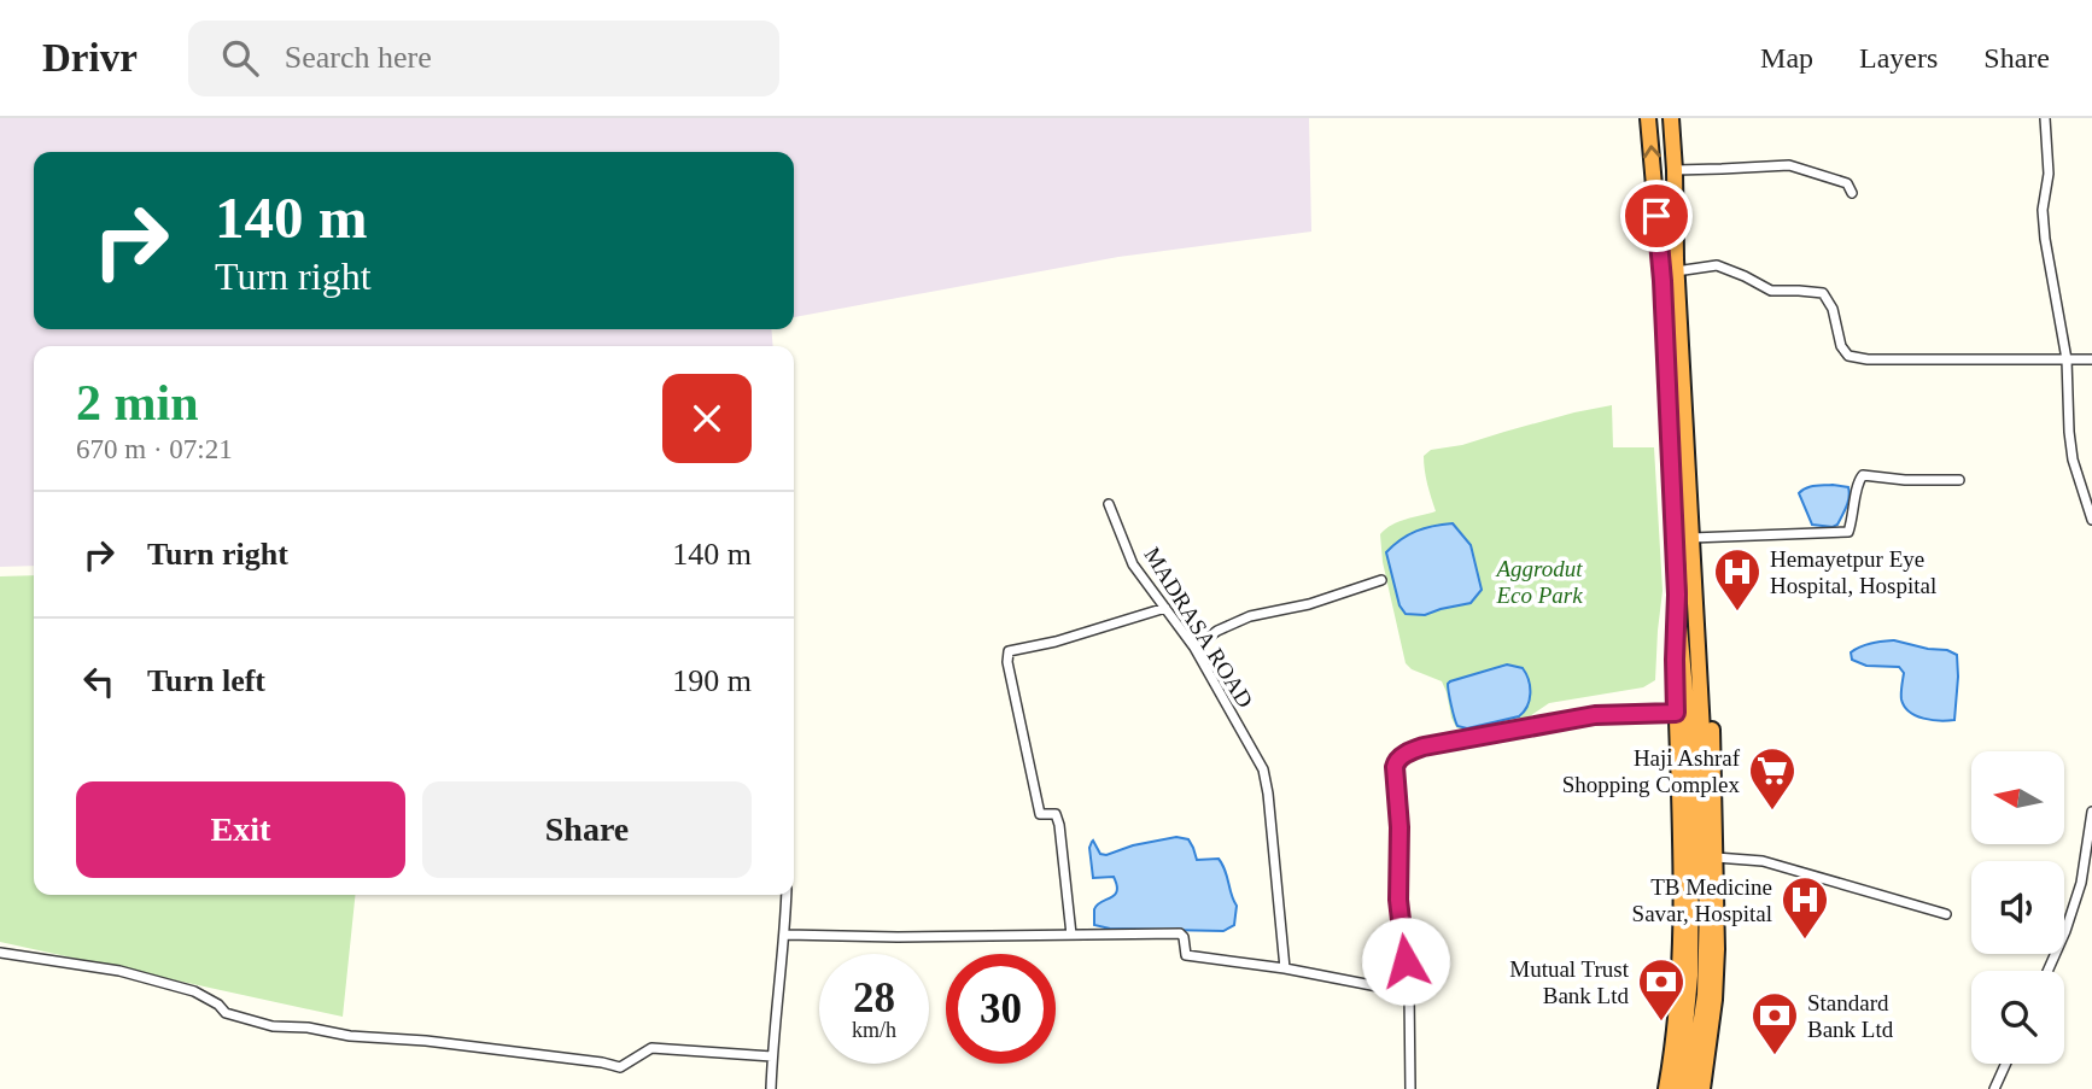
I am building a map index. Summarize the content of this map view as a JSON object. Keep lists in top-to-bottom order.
{
  "streets": {
    "street": ["MADRASA ROAD"]
  },
  "parks": ["Aggrodut Eco Park"],
  "places": {
    "hospital": ["Hemayetpur Eye Hospital, Hospital", "TB Medicine Savar, Hospital"],
    "supermarket": ["Haji Ashraf Shopping Complex"],
    "bank": ["Mutual Trust Bank Ltd", "Standard Bank Ltd"]
  },
  "north": "left",
  "page": {
    "header": "Drivr",
    "search": "Search here",
    "nav": ["Map", "Layers", "Share"],
    "turn": ["140 m", "Turn right"],
    "heading": ["2 min", "670 m · 07:21"],
    "list": [
      {
        "name": "Turn right",
        "value": "140 m"
      },
      {
        "name": "Turn left",
        "value": "190 m"
      }
    ],
    "buttons": ["Exit", "Share"],
    "speed": "28 km/h",
    "limit": "30"
  }
}
